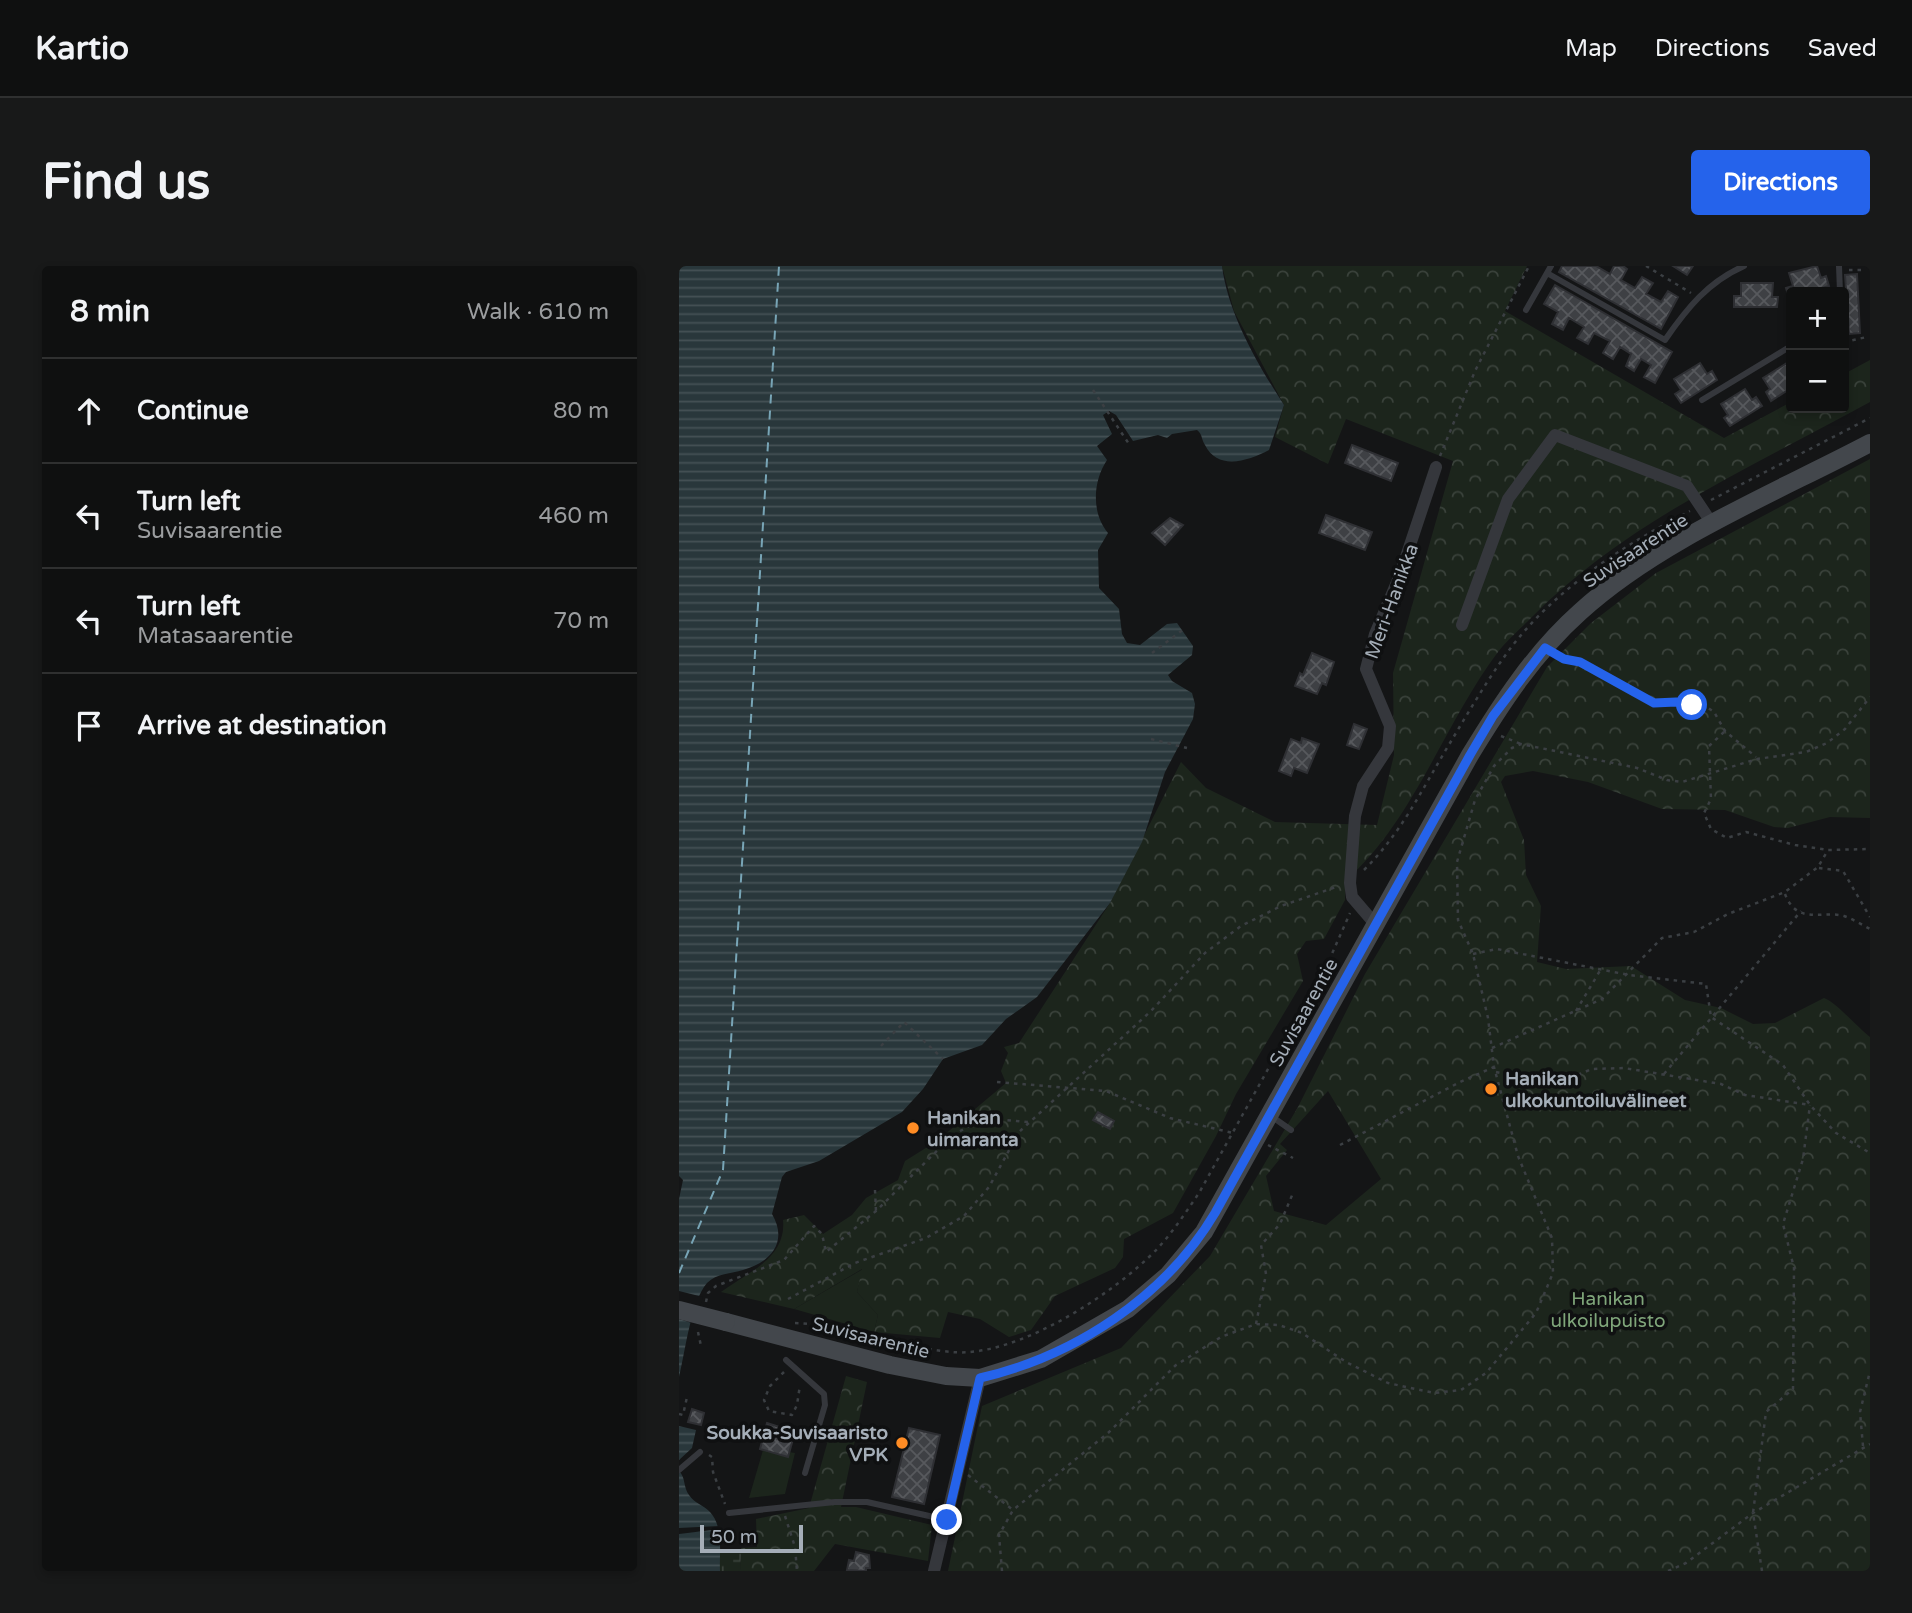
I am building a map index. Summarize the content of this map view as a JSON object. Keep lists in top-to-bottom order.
{
  "streets": {
    "street": ["Suvisaarentie", "Meri-Hanikka"]
  },
  "parks": ["Hanikan ulkoilupuisto"],
  "places": ["Hanikan ulkokuntoiluvälineet", "Hanikan uimaranta", "Soukka-Suvisaaristo VPK"],
  "scale_bar": "50 m",
  "page": {
    "header": "Kartio",
    "nav": ["Map", "Directions", "Saved"],
    "buttons": "Directions",
    "title": "Find us",
    "heading": ["8 min", "Walk · 610 m"],
    "map_buttons": ["+", "−"],
    "list": [
      ["Continue", "80 m"],
      ["Turn left", "Suvisaarentie", "460 m"],
      ["Turn left", "Matasaarentie", "70 m"],
      "Arrive at destination"
    ],
    "scale": "50 m"
  }
}
